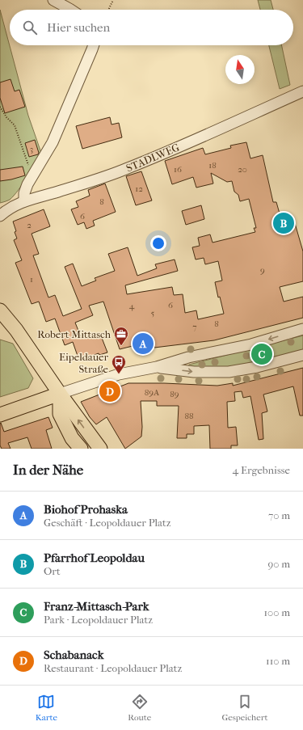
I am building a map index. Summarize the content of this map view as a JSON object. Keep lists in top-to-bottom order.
{
  "streets": {
    "street": ["STADLWEG"]
  },
  "places": {
    "office": ["Robert Mittasch"],
    "bus stop": ["Eipeldauer Straße"]
  },
  "house_numbers": [
    "3",
    "18",
    "16",
    "20",
    "12",
    "8",
    "6",
    "2",
    "9",
    "1",
    "6",
    "4",
    "5",
    "8",
    "7",
    "89A",
    "89",
    "88"
  ],
  "north": "top",
  "page": {
    "search": "Hier suchen",
    "pins": [
      "B",
      "A",
      "C",
      "D"
    ],
    "heading": ["In der Nähe", "4 Ergebnisse"],
    "list": [
      {
        "mark": "A",
        "name": "Biohof Prohaska",
        "note": "Geschäft · Leopoldauer Platz",
        "value": "70 m"
      },
      {
        "mark": "B",
        "name": "Pfarrhof Leopoldau",
        "note": "Ort",
        "value": "90 m"
      },
      {
        "mark": "C",
        "name": "Franz-Mittasch-Park",
        "note": "Park · Leopoldauer Platz",
        "value": "100 m"
      },
      {
        "mark": "D",
        "name": "Schabanack",
        "note": "Restaurant · Leopoldauer Platz",
        "value": "110 m"
      }
    ],
    "nav": ["Karte", "Route", "Gespeichert"]
  }
}
